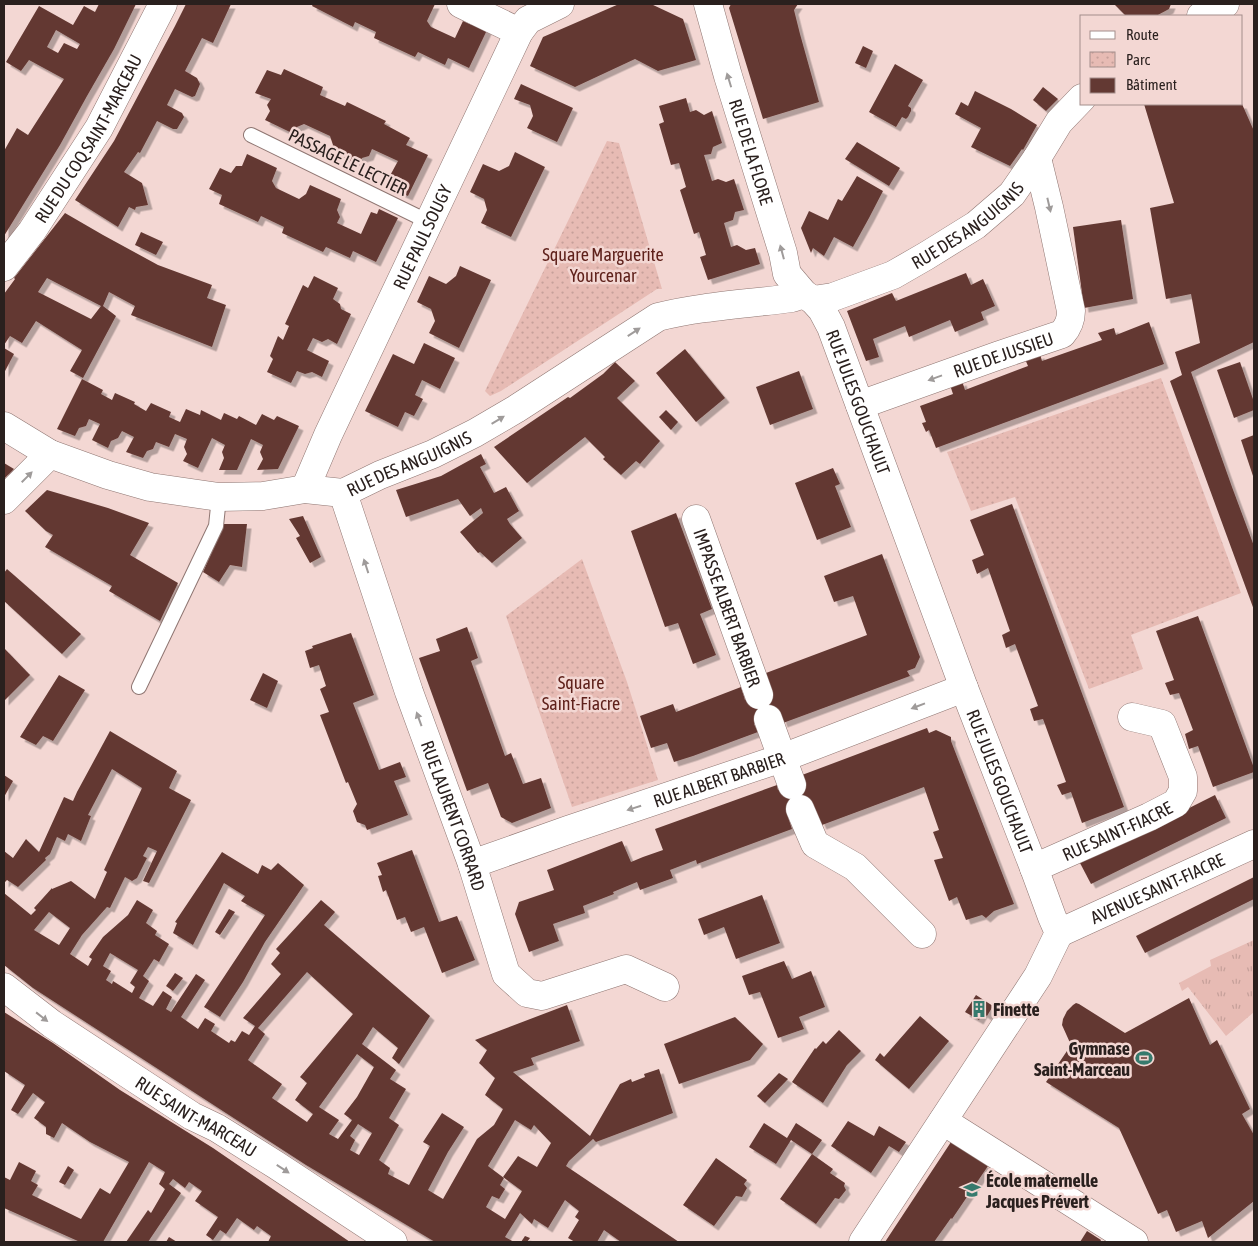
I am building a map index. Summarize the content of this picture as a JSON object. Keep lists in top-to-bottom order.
{
  "streets": {
    "street": [
      "RUE DU COQ SAINT-MARCEAU",
      "RUE DE LA FLORE",
      "RUE DES ANGUIGNIS",
      "RUE PAUL SOUGY",
      "RUE DE JUSSIEU",
      "RUE JULES GOUCHAULT",
      "IMPASSE ALBERT BARBIER",
      "RUE ALBERT BARBIER",
      "RUE LAURENT CORRARD",
      "RUE SAINT-FIACRE",
      "AVENUE SAINT-FIACRE",
      "RUE SAINT-MARCEAU"
    ],
    "lane": ["PASSAGE LE LECTIER"]
  },
  "crossings": [
    ["RUE DE LA FLORE", "RUE DES ANGUIGNIS"],
    ["RUE DE LA FLORE", "RUE JULES GOUCHAULT"],
    ["PASSAGE LE LECTIER", "RUE PAUL SOUGY"],
    ["RUE DES ANGUIGNIS", "RUE PAUL SOUGY"],
    ["RUE DES ANGUIGNIS", "RUE DE JUSSIEU"],
    ["RUE DES ANGUIGNIS", "RUE JULES GOUCHAULT"],
    ["RUE DES ANGUIGNIS", "RUE LAURENT CORRARD"],
    ["RUE DE JUSSIEU", "RUE JULES GOUCHAULT"],
    ["RUE JULES GOUCHAULT", "RUE ALBERT BARBIER"],
    ["RUE JULES GOUCHAULT", "RUE SAINT-FIACRE"],
    ["RUE JULES GOUCHAULT", "AVENUE SAINT-FIACRE"],
    ["IMPASSE ALBERT BARBIER", "RUE ALBERT BARBIER"],
    ["RUE ALBERT BARBIER", "RUE LAURENT CORRARD"]
  ],
  "one_way": [
    "RUE DE LA FLORE",
    "RUE DES ANGUIGNIS",
    "RUE ALBERT BARBIER",
    "RUE LAURENT CORRARD",
    "RUE SAINT-MARCEAU"
  ],
  "parks": ["Square Marguerite Yourcenar", "Square Saint-Fiacre"],
  "places": {
    "building": ["Finette"],
    "sports": ["Gymnase Saint-Marceau"],
    "school or university": ["École maternelle Jacques Prévert"]
  },
  "legend": ["Route", "Parc", "Bâtiment"]
}
